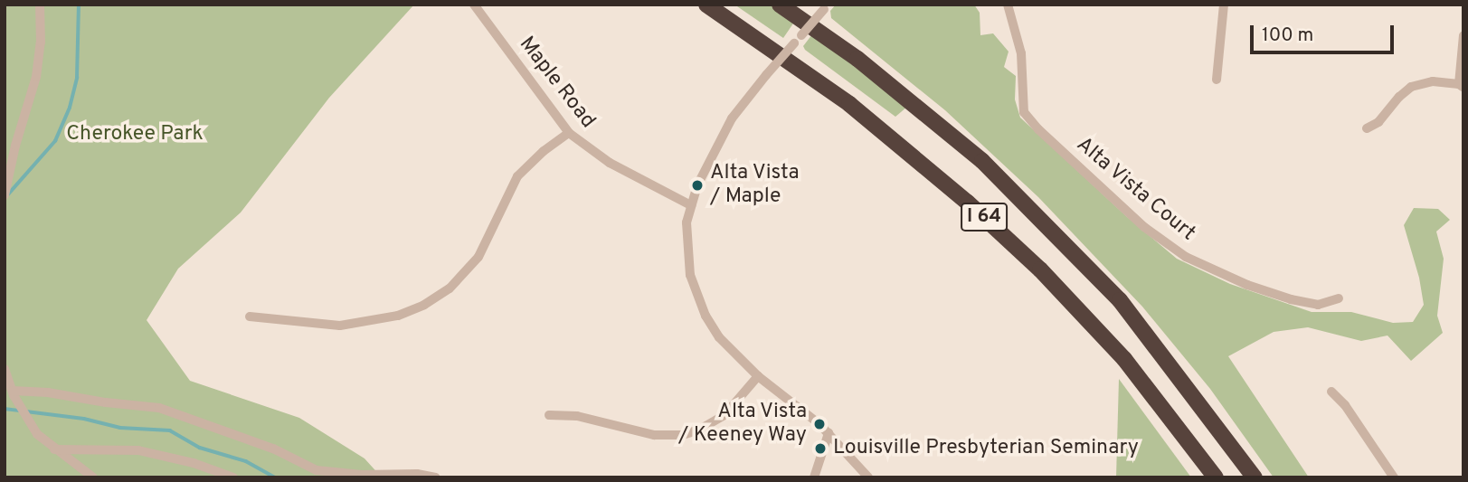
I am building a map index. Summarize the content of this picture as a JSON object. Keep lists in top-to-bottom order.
{
  "streets": {
    "highway": ["I 64"],
    "street": ["Maple Road", "Alta Vista Court"]
  },
  "parks": ["Cherokee Park"],
  "places": ["Alta Vista / Maple", "Alta Vista / Keeney Way", "Louisville Presbyterian Seminary"],
  "scale_bar": "100 m"
}
